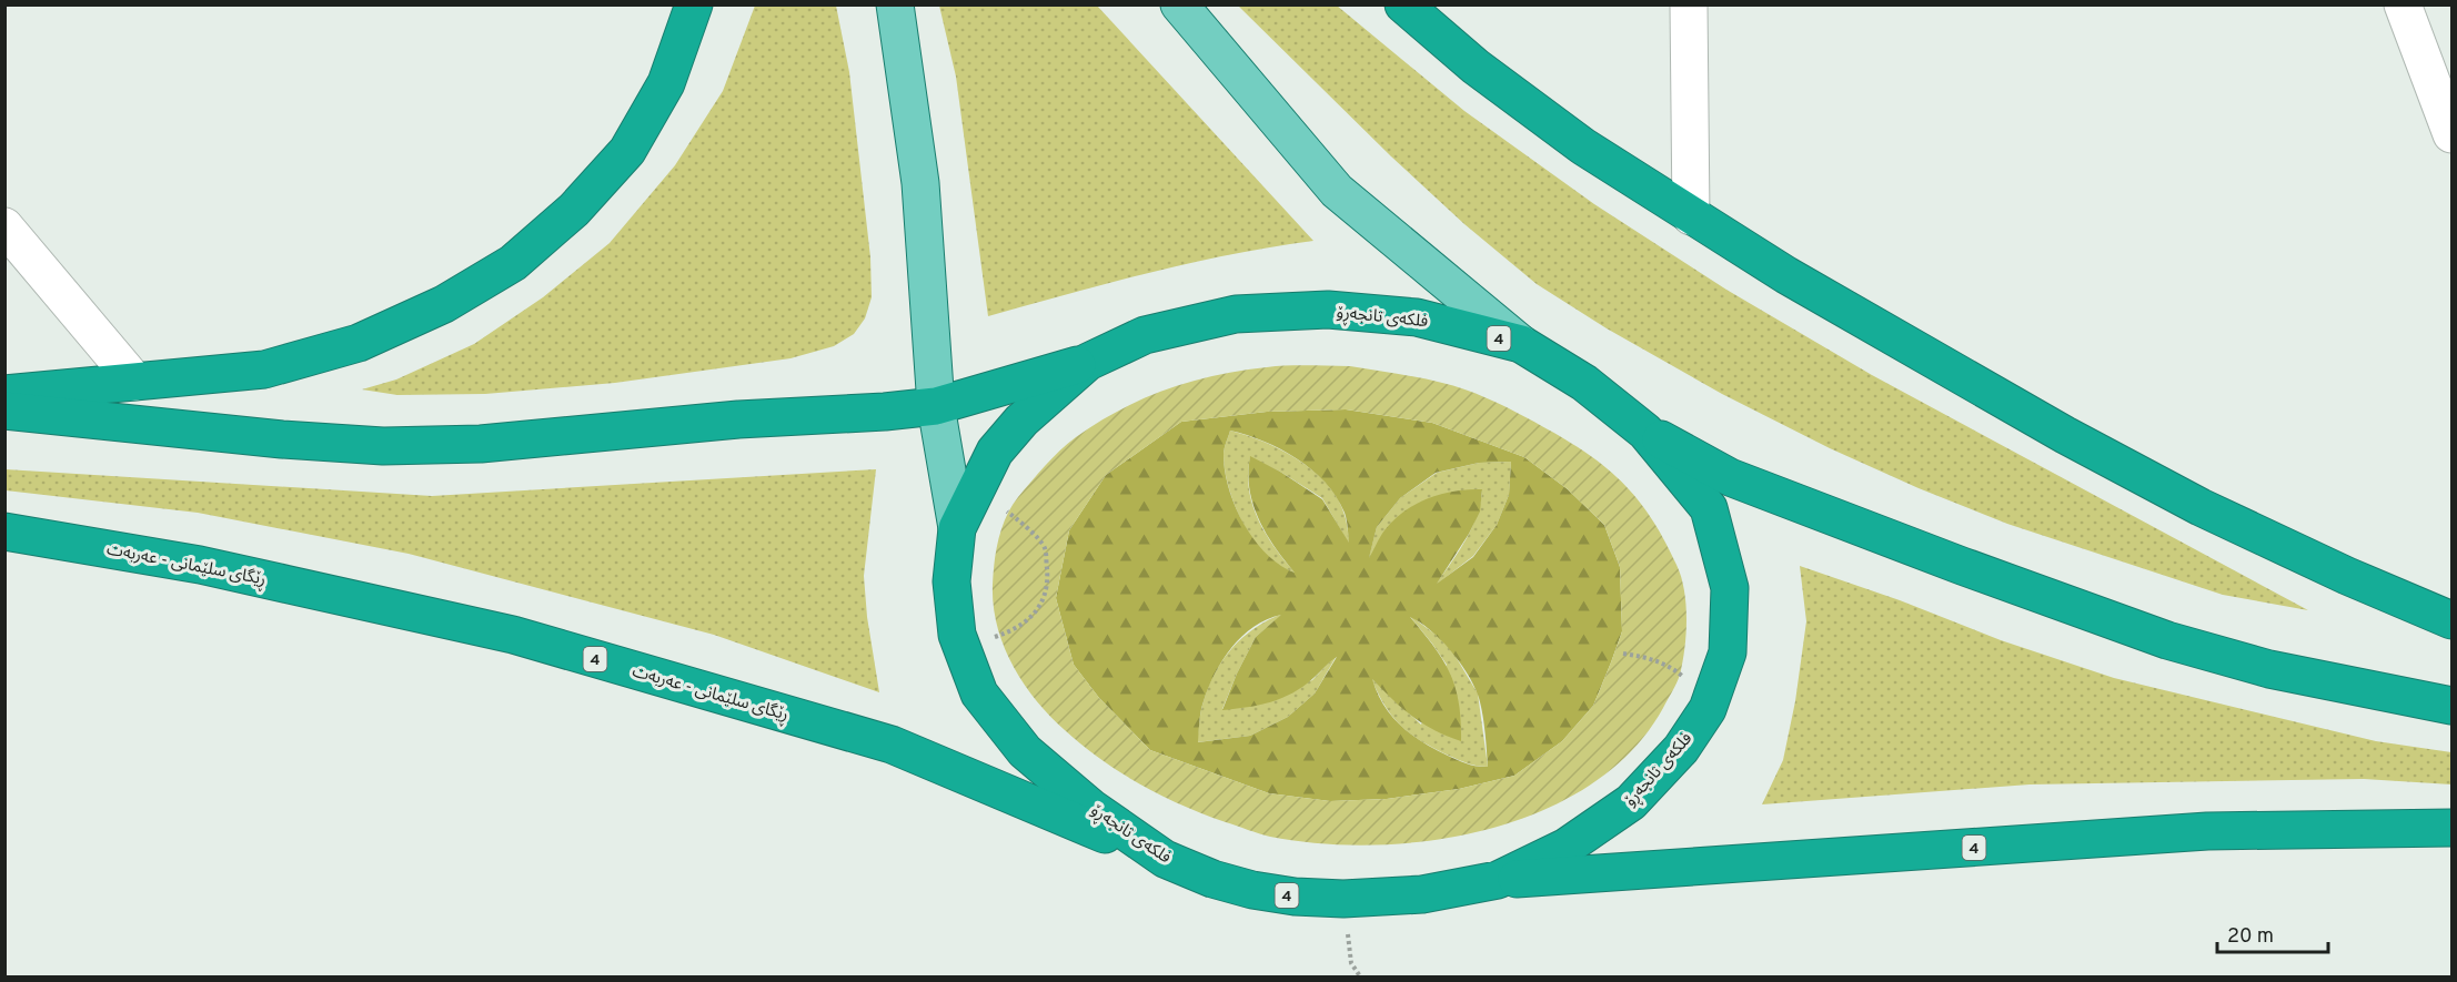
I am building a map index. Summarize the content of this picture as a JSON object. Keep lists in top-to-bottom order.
{
  "streets": {
    "highway": ["فلکەی تانجەڕۆ", "4", "ڕێگای سلێمانی - عەربەت"]
  },
  "crossings": [
    ["فلکەی تانجەڕۆ", "4"],
    ["فلکەی تانجەڕۆ", "ڕێگای سلێمانی - عەربەت"]
  ],
  "scale_bar": "20 m"
}
